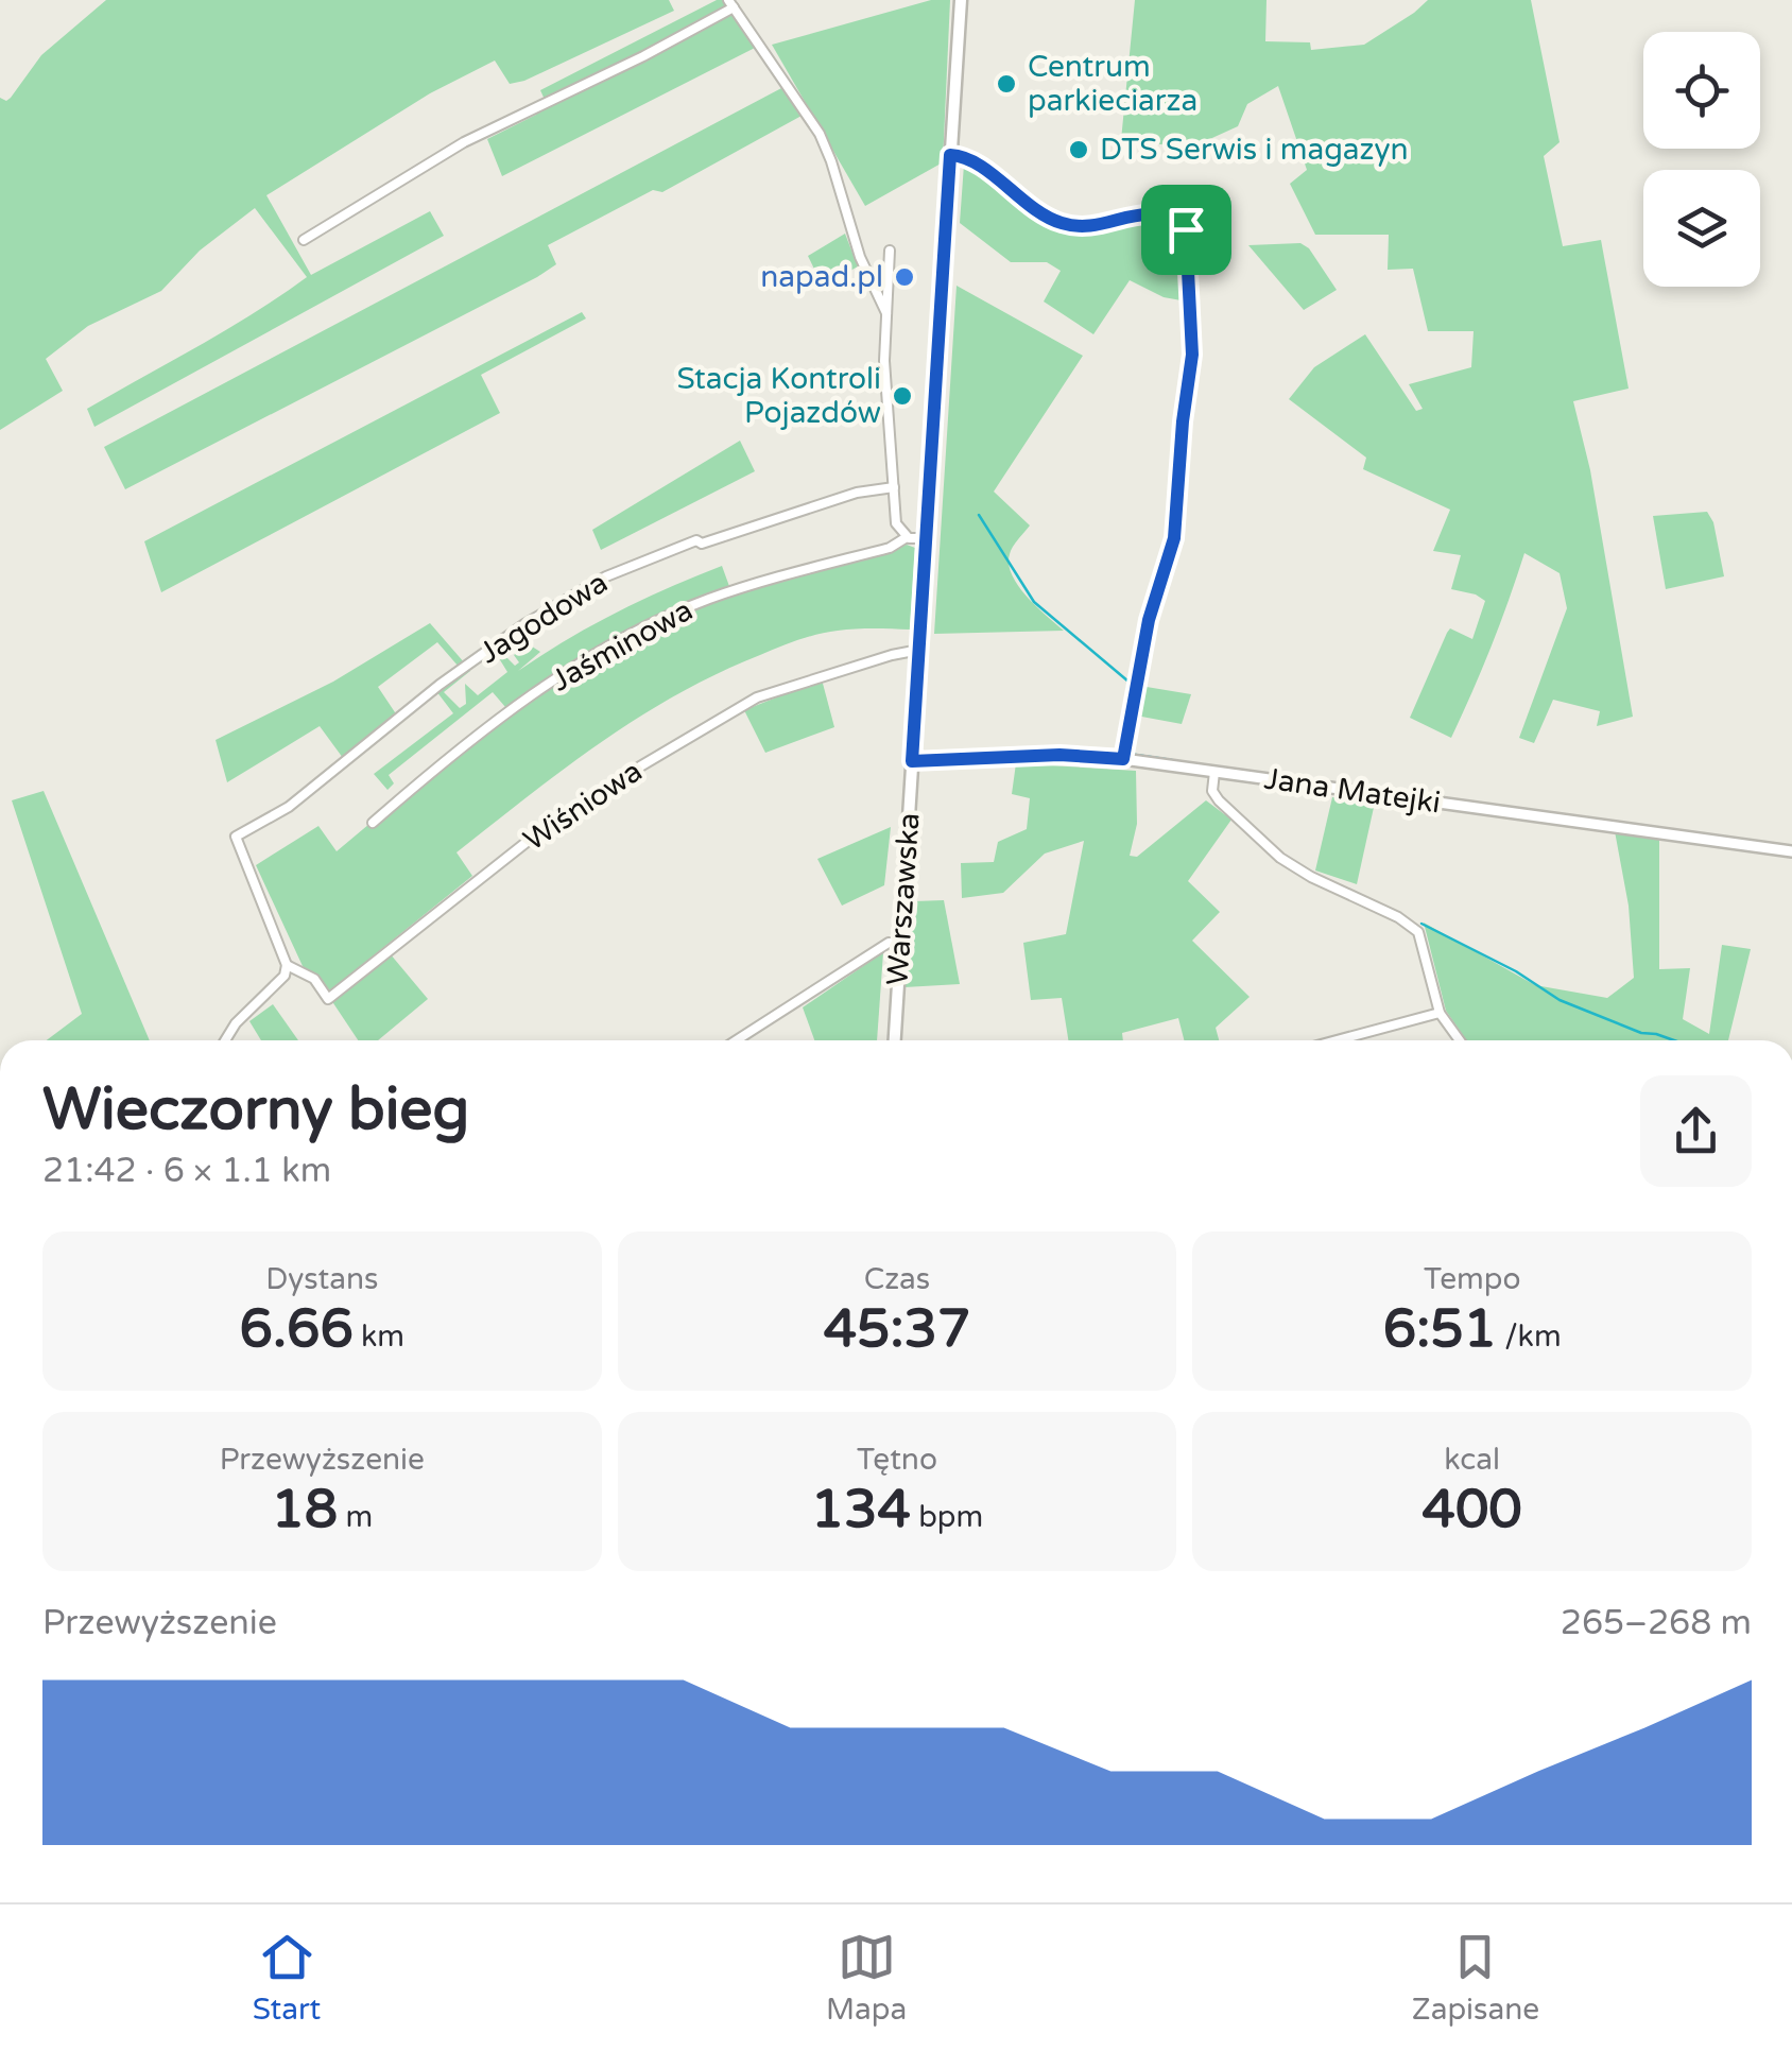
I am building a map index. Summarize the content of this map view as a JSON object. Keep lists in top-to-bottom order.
{
  "streets": {
    "main road": ["Warszawska"],
    "street": [
      "Jagodowa",
      "Jaśminowa",
      "Jana Matejki",
      "Wiśniowa"
    ]
  },
  "crossings": [
    ["Jagodowa", "Wiśniowa"],
    ["Jana Matejki", "Warszawska"],
    ["Wiśniowa", "Warszawska"]
  ],
  "places": [
    "Centrum parkieciarza",
    "DTS Serwis i magazyn",
    "napad.pl",
    "Stacja Kontroli Pojazdów"
  ],
  "page": {
    "heading": ["Wieczorny bieg", "21:42 · 6 × 1.1 km"],
    "stats": [
      ["Dystans", "6.66 km"],
      ["Czas", "45:37"],
      ["Tempo", "6:51 /km"],
      ["Przewyższenie", "18 m"],
      ["Tętno", "134 bpm"],
      ["kcal", "400"]
    ],
    "chart": ["Przewyższenie", "265–268 m"],
    "tabs": ["Start", "Mapa", "Zapisane"]
  }
}
